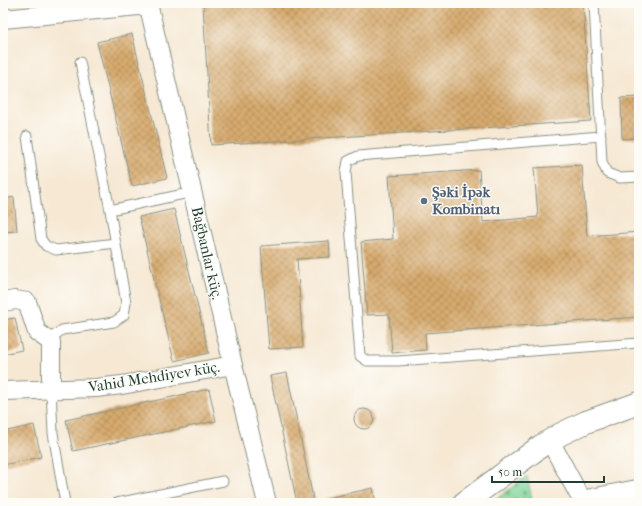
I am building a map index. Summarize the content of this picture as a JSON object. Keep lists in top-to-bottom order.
{
  "streets": {
    "street": ["Bağbanlar küç.", "Vahid Mehdiyev küç."]
  },
  "crossings": [
    ["Bağbanlar küç.", "Vahid Mehdiyev küç."]
  ],
  "places": ["Şəki İpək Kombinatı"],
  "scale_bar": "50 m"
}
